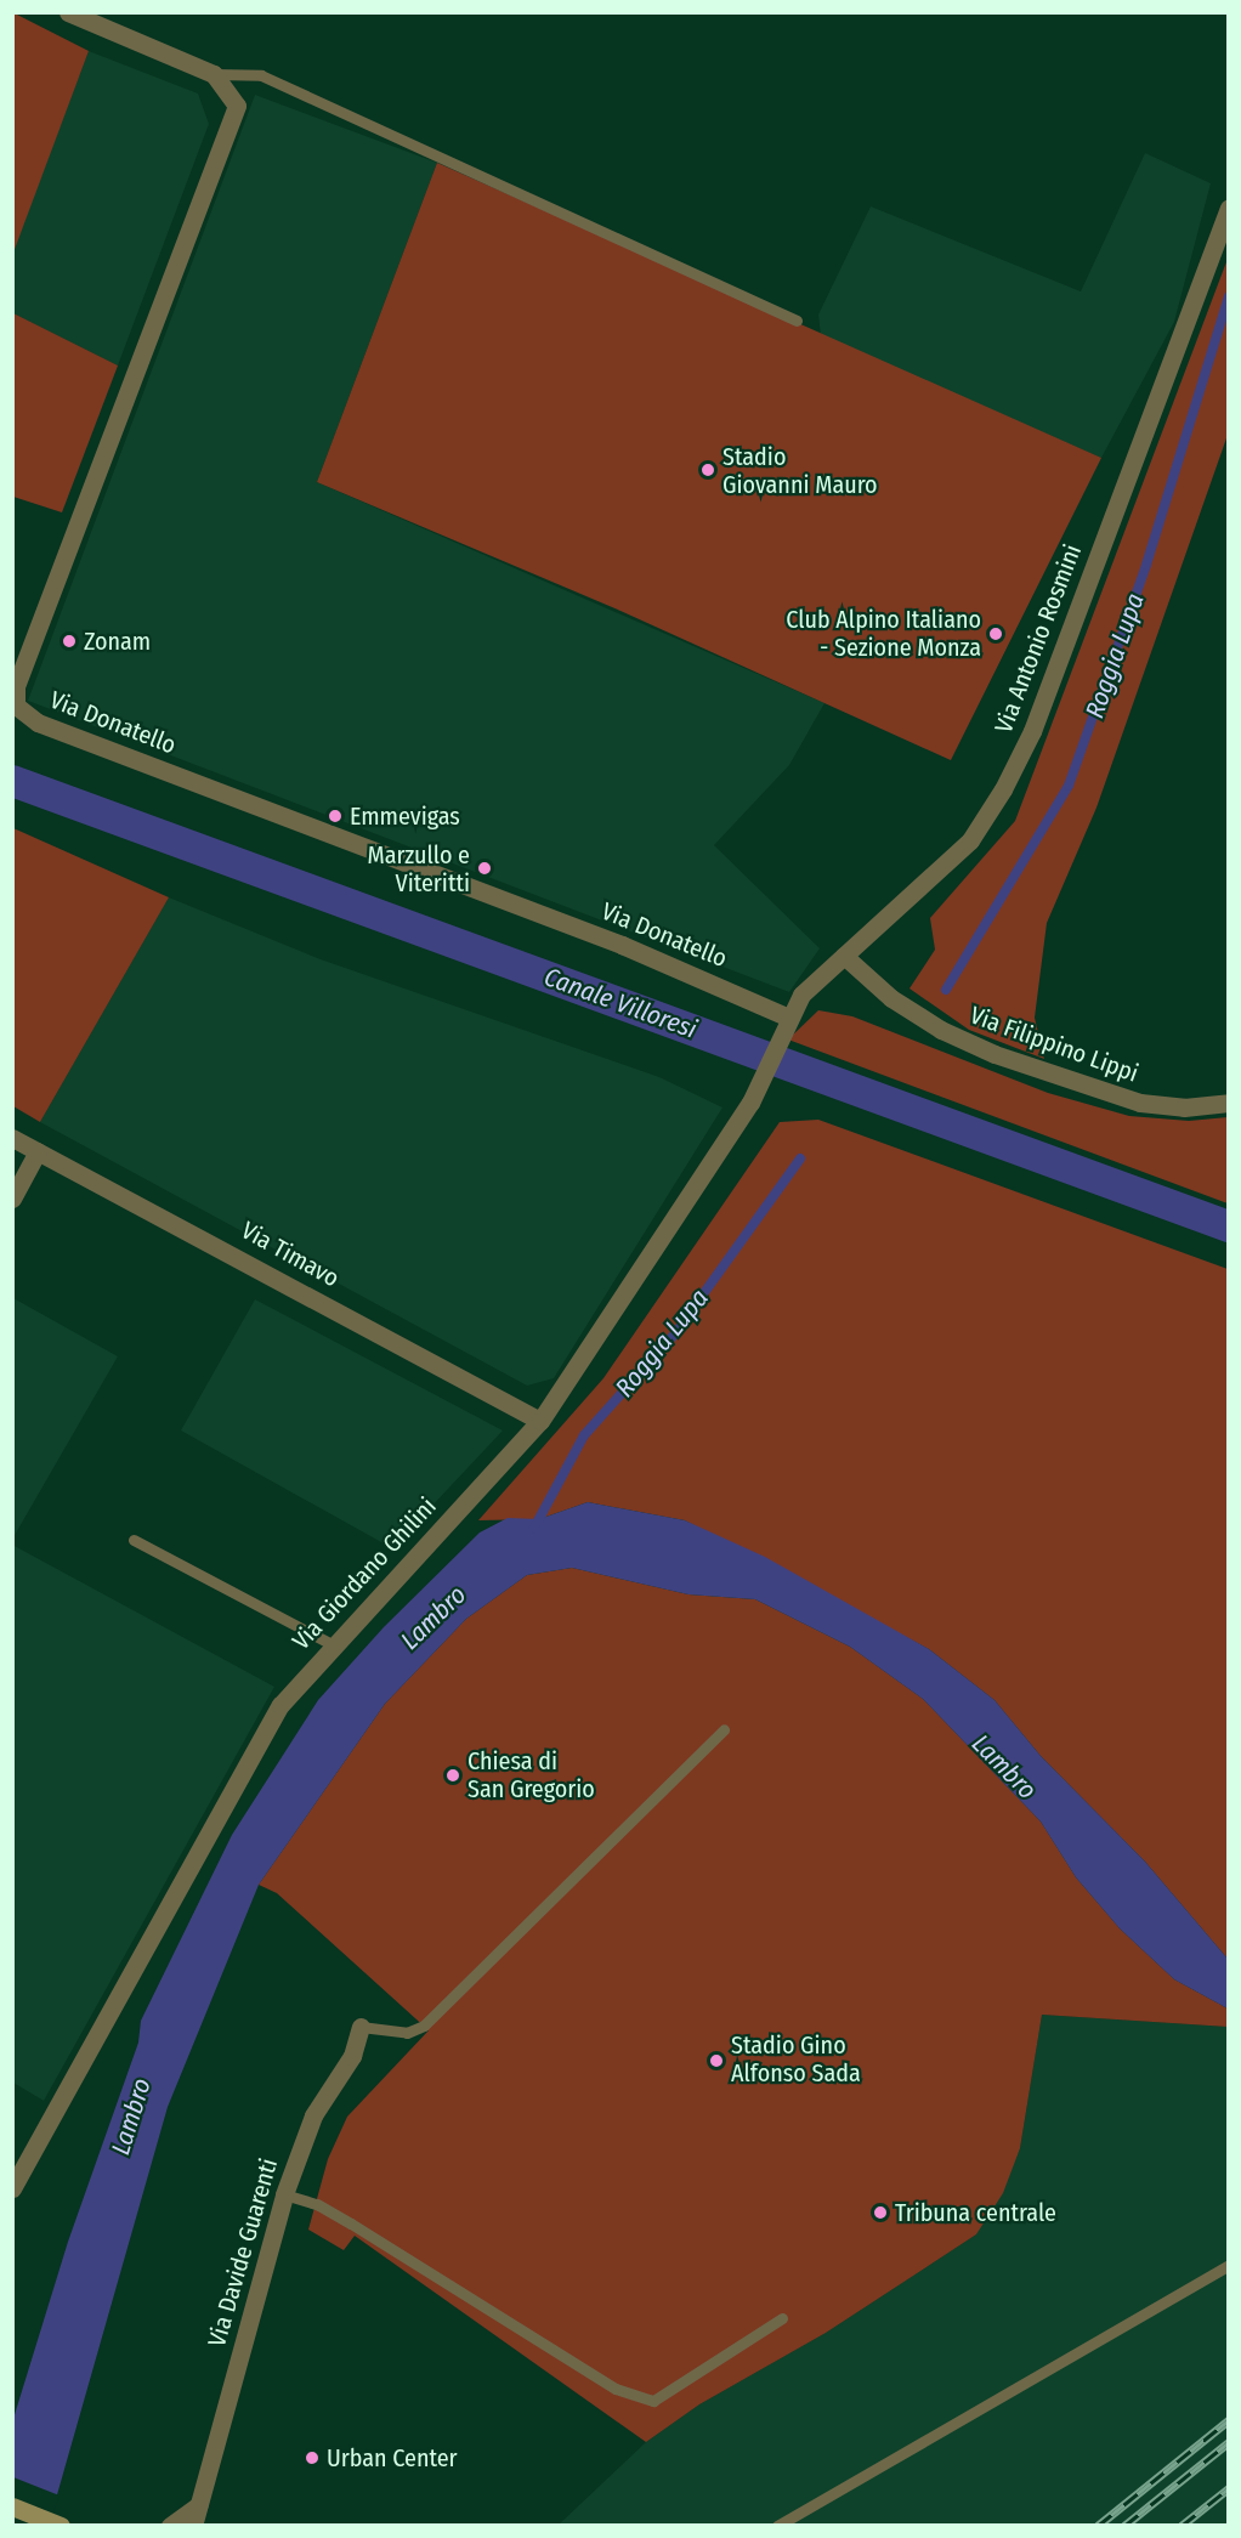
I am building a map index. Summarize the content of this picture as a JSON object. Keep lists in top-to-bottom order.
{
  "streets": {
    "street": [
      "Via Antonio Rosmini",
      "Via Donatello",
      "Via Filippino Lippi",
      "Via Timavo",
      "Via Giordano Ghilini",
      "Via Davide Guarenti"
    ]
  },
  "crossings": [
    ["Via Antonio Rosmini", "Via Donatello"],
    ["Via Antonio Rosmini", "Via Filippino Lippi"],
    ["Via Antonio Rosmini", "Via Giordano Ghilini"],
    ["Via Donatello", "Via Giordano Ghilini"],
    ["Via Timavo", "Via Giordano Ghilini"]
  ],
  "water": ["Roggia Lupa", "Canale Villoresi", "Lambro"],
  "places": [
    "Stadio Giovanni Mauro",
    "Club Alpino Italiano - Sezione Monza",
    "Zonam",
    "Emmevigas",
    "Marzullo e Viteritti",
    "Chiesa di San Gregorio",
    "Stadio Gino Alfonso Sada",
    "Tribuna centrale",
    "Urban Center"
  ]
}
